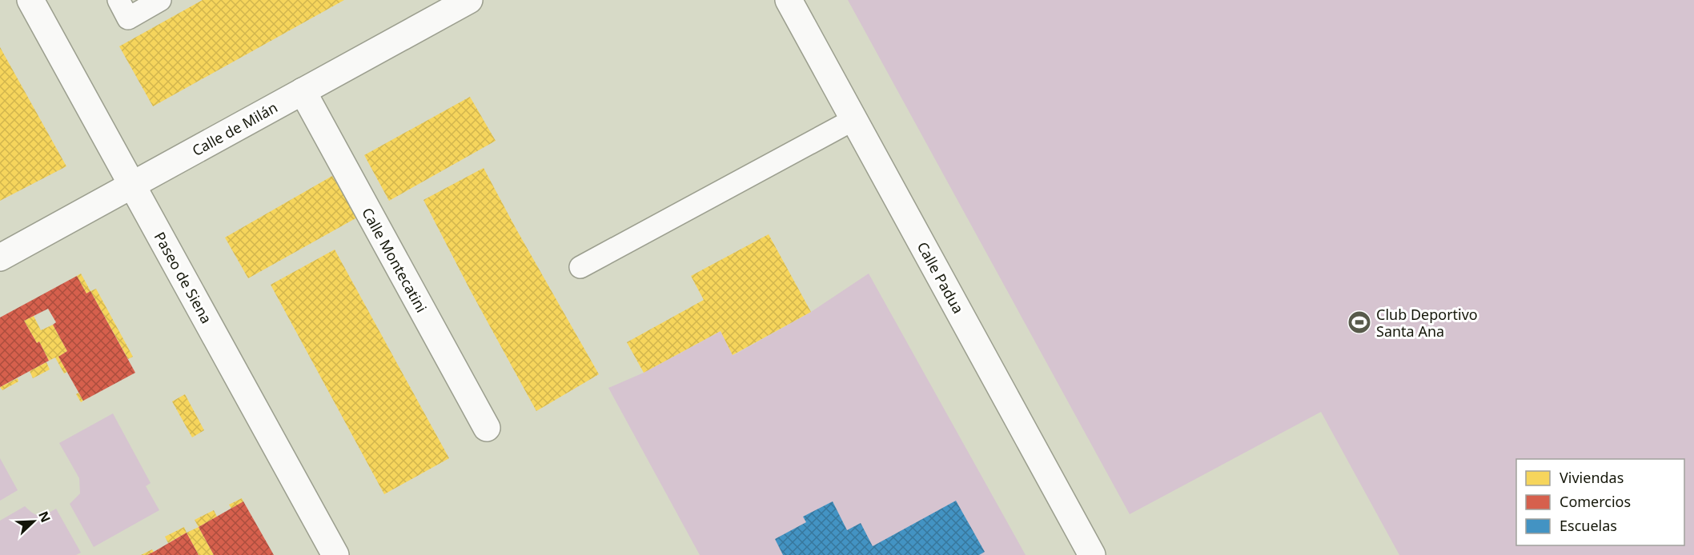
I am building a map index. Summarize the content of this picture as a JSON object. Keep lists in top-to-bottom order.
{
  "streets": {
    "street": [
      "Calle de Milán",
      "Calle Montecatini",
      "Paseo de Siena",
      "Calle Padua"
    ]
  },
  "crossings": [
    ["Calle de Milán", "Calle Montecatini"],
    ["Calle de Milán", "Paseo de Siena"]
  ],
  "places": {
    "sports": ["Club Deportivo Santa Ana"]
  },
  "legend": ["Viviendas", "Comercios", "Escuelas"],
  "north": "top right"
}
